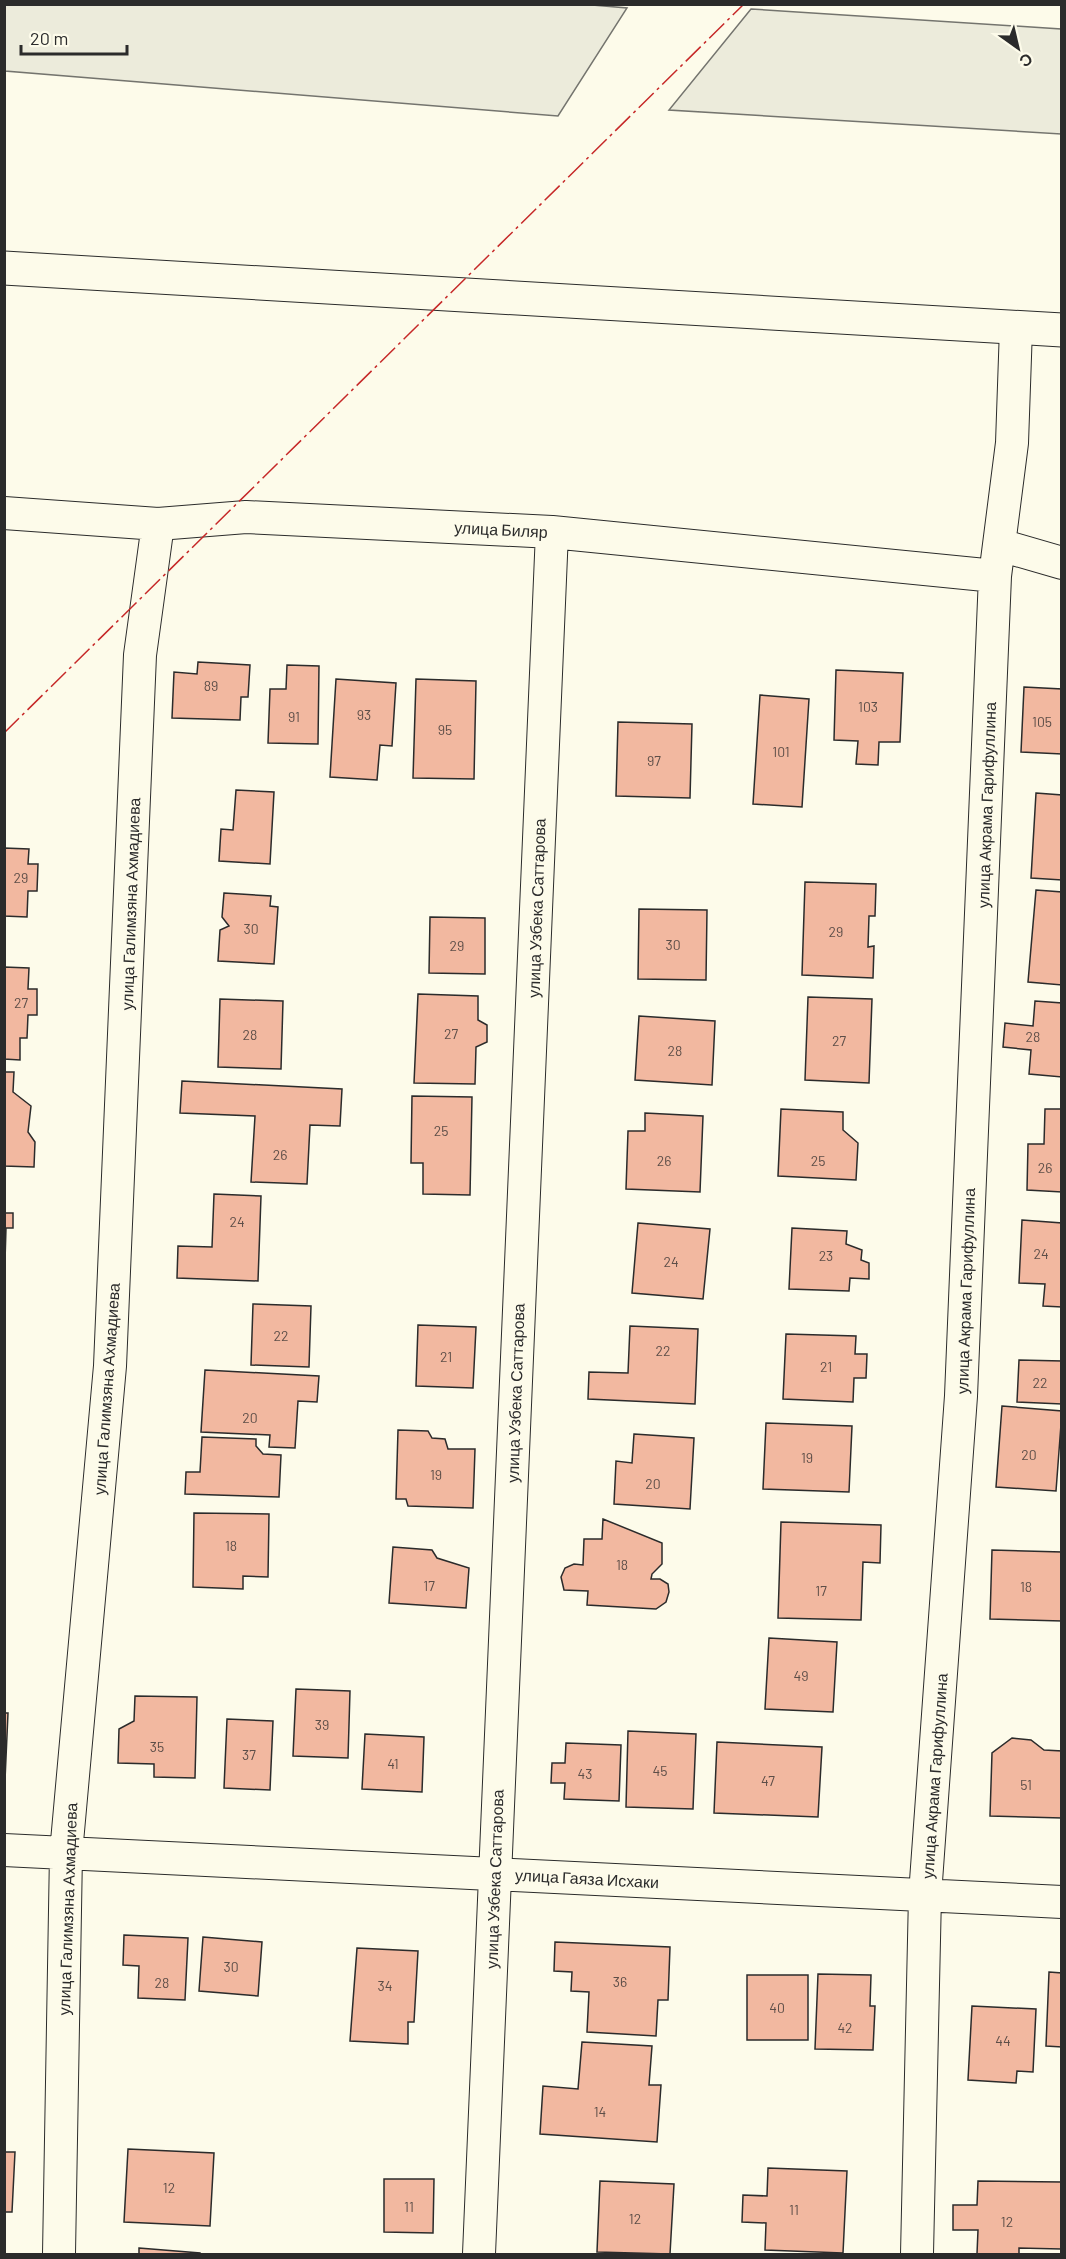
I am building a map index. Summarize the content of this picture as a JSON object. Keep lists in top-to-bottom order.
{
  "streets": {
    "street": [
      "улица Биляр",
      "улица Акрама Гарифуллина",
      "улица Галимзяна Ахмадиева",
      "улица Узбека Саттарова",
      "улица Гаяза Исхаки"
    ]
  },
  "crossings": [
    ["улица Биляр", "улица Акрама Гарифуллина"],
    ["улица Биляр", "улица Галимзяна Ахмадиева"],
    ["улица Биляр", "улица Узбека Саттарова"],
    ["улица Акрама Гарифуллина", "улица Гаяза Исхаки"],
    ["улица Галимзяна Ахмадиева", "улица Гаяза Исхаки"],
    ["улица Узбека Саттарова", "улица Гаяза Исхаки"]
  ],
  "house_numbers": [
    "89",
    "103",
    "93",
    "91",
    "105",
    "95",
    "101",
    "97",
    "29",
    "30",
    "29",
    "30",
    "29",
    "27",
    "27",
    "28",
    "28",
    "27",
    "28",
    "25",
    "26",
    "26",
    "25",
    "26",
    "24",
    "24",
    "23",
    "24",
    "22",
    "22",
    "21",
    "21",
    "22",
    "20",
    "20",
    "19",
    "19",
    "20",
    "18",
    "18",
    "17",
    "18",
    "17",
    "49",
    "39",
    "35",
    "37",
    "41",
    "45",
    "43",
    "47",
    "51",
    "30",
    "36",
    "28",
    "34",
    "40",
    "42",
    "44",
    "14",
    "12",
    "11",
    "11",
    "12",
    "12"
  ],
  "scale_bar": "20 m",
  "north": "bottom right"
}
